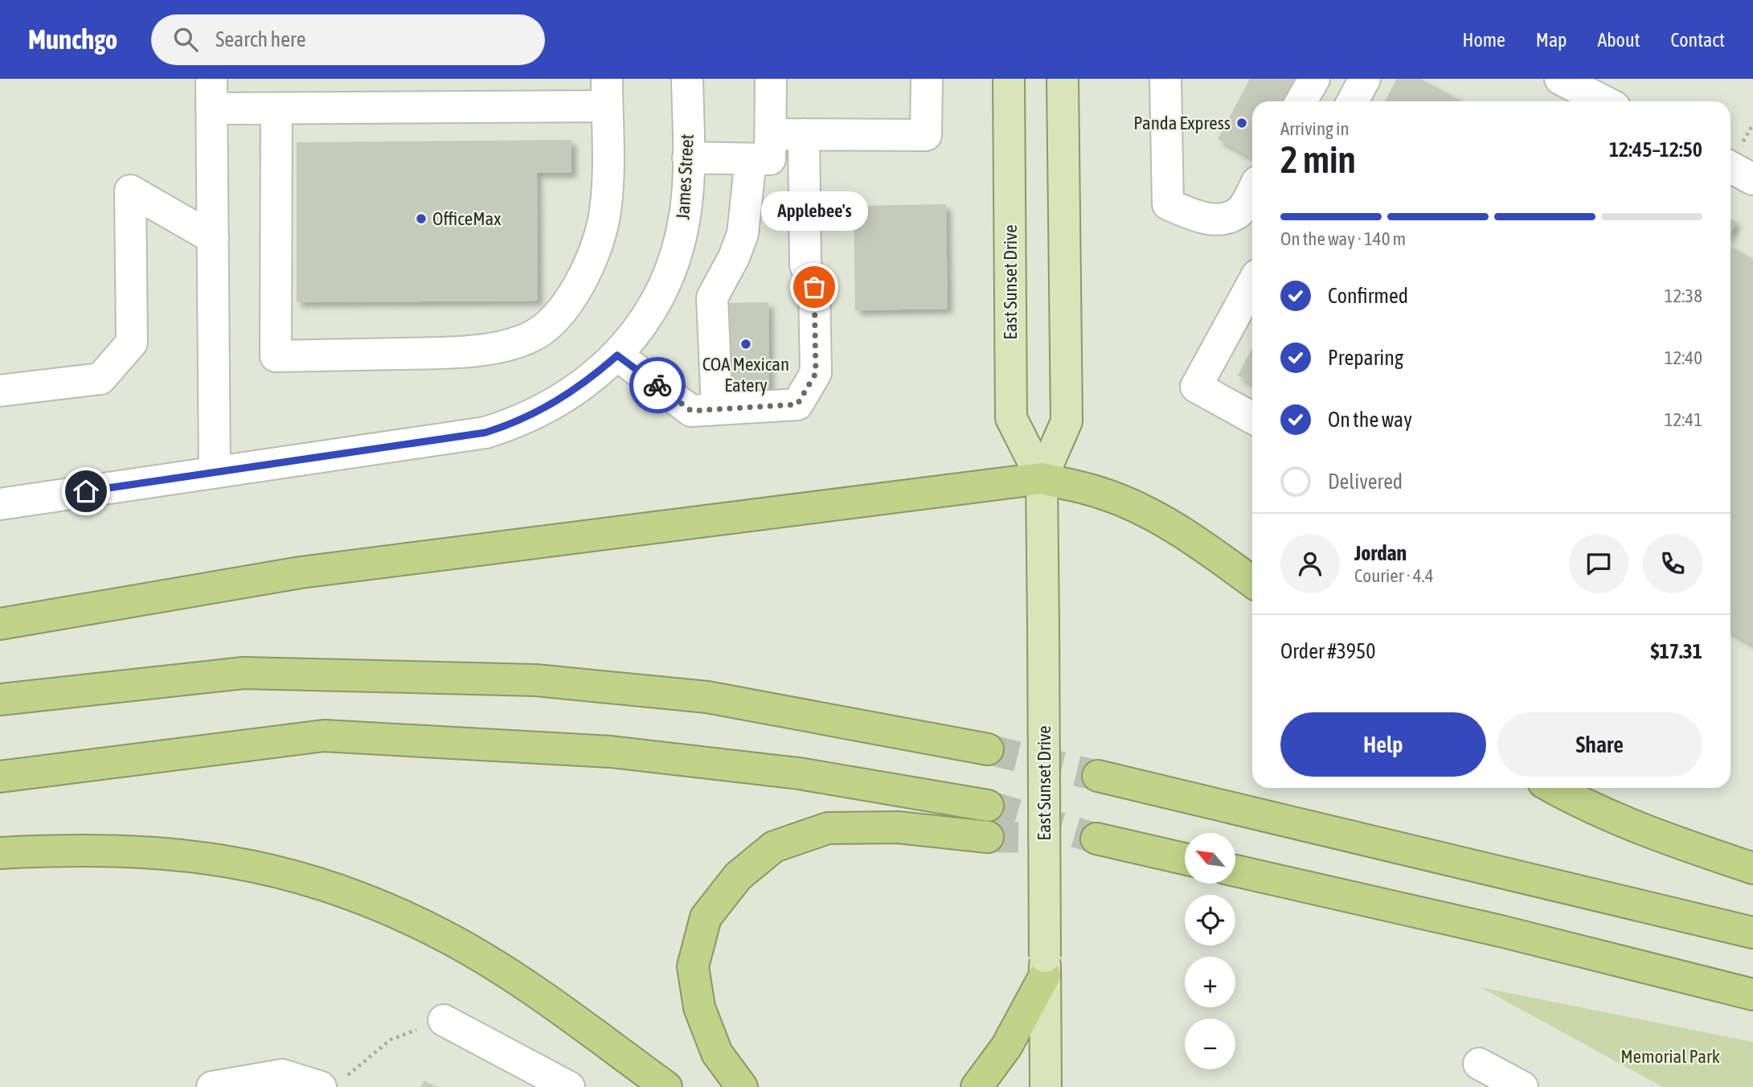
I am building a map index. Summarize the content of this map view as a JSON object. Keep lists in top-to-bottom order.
{
  "streets": {
    "main road": ["East Sunset Drive"],
    "street": ["James Street"]
  },
  "parks": ["Memorial Park"],
  "places": [
    "Panda Express",
    "OfficeMax",
    "Applebee's",
    "COA Mexican Eatery"
  ],
  "north": "top left",
  "page": {
    "header": "Munchgo",
    "search": "Search here",
    "nav": [
      "Home",
      "Map",
      "About",
      "Contact"
    ],
    "heading": ["2 min", "Arriving in", "12:45–12:50"],
    "panel": [
      "Jordan",
      "Courier · 4.4",
      "Order #3950",
      "$17.31"
    ],
    "bubble": "Applebee's",
    "bar": "On the way · 140 m",
    "list": [
      ["Confirmed", "12:38"],
      ["Preparing", "12:40"],
      ["On the way", "12:41"],
      "Delivered"
    ],
    "buttons": ["Help", "Share"],
    "map_buttons": ["+", "−"]
  }
}
